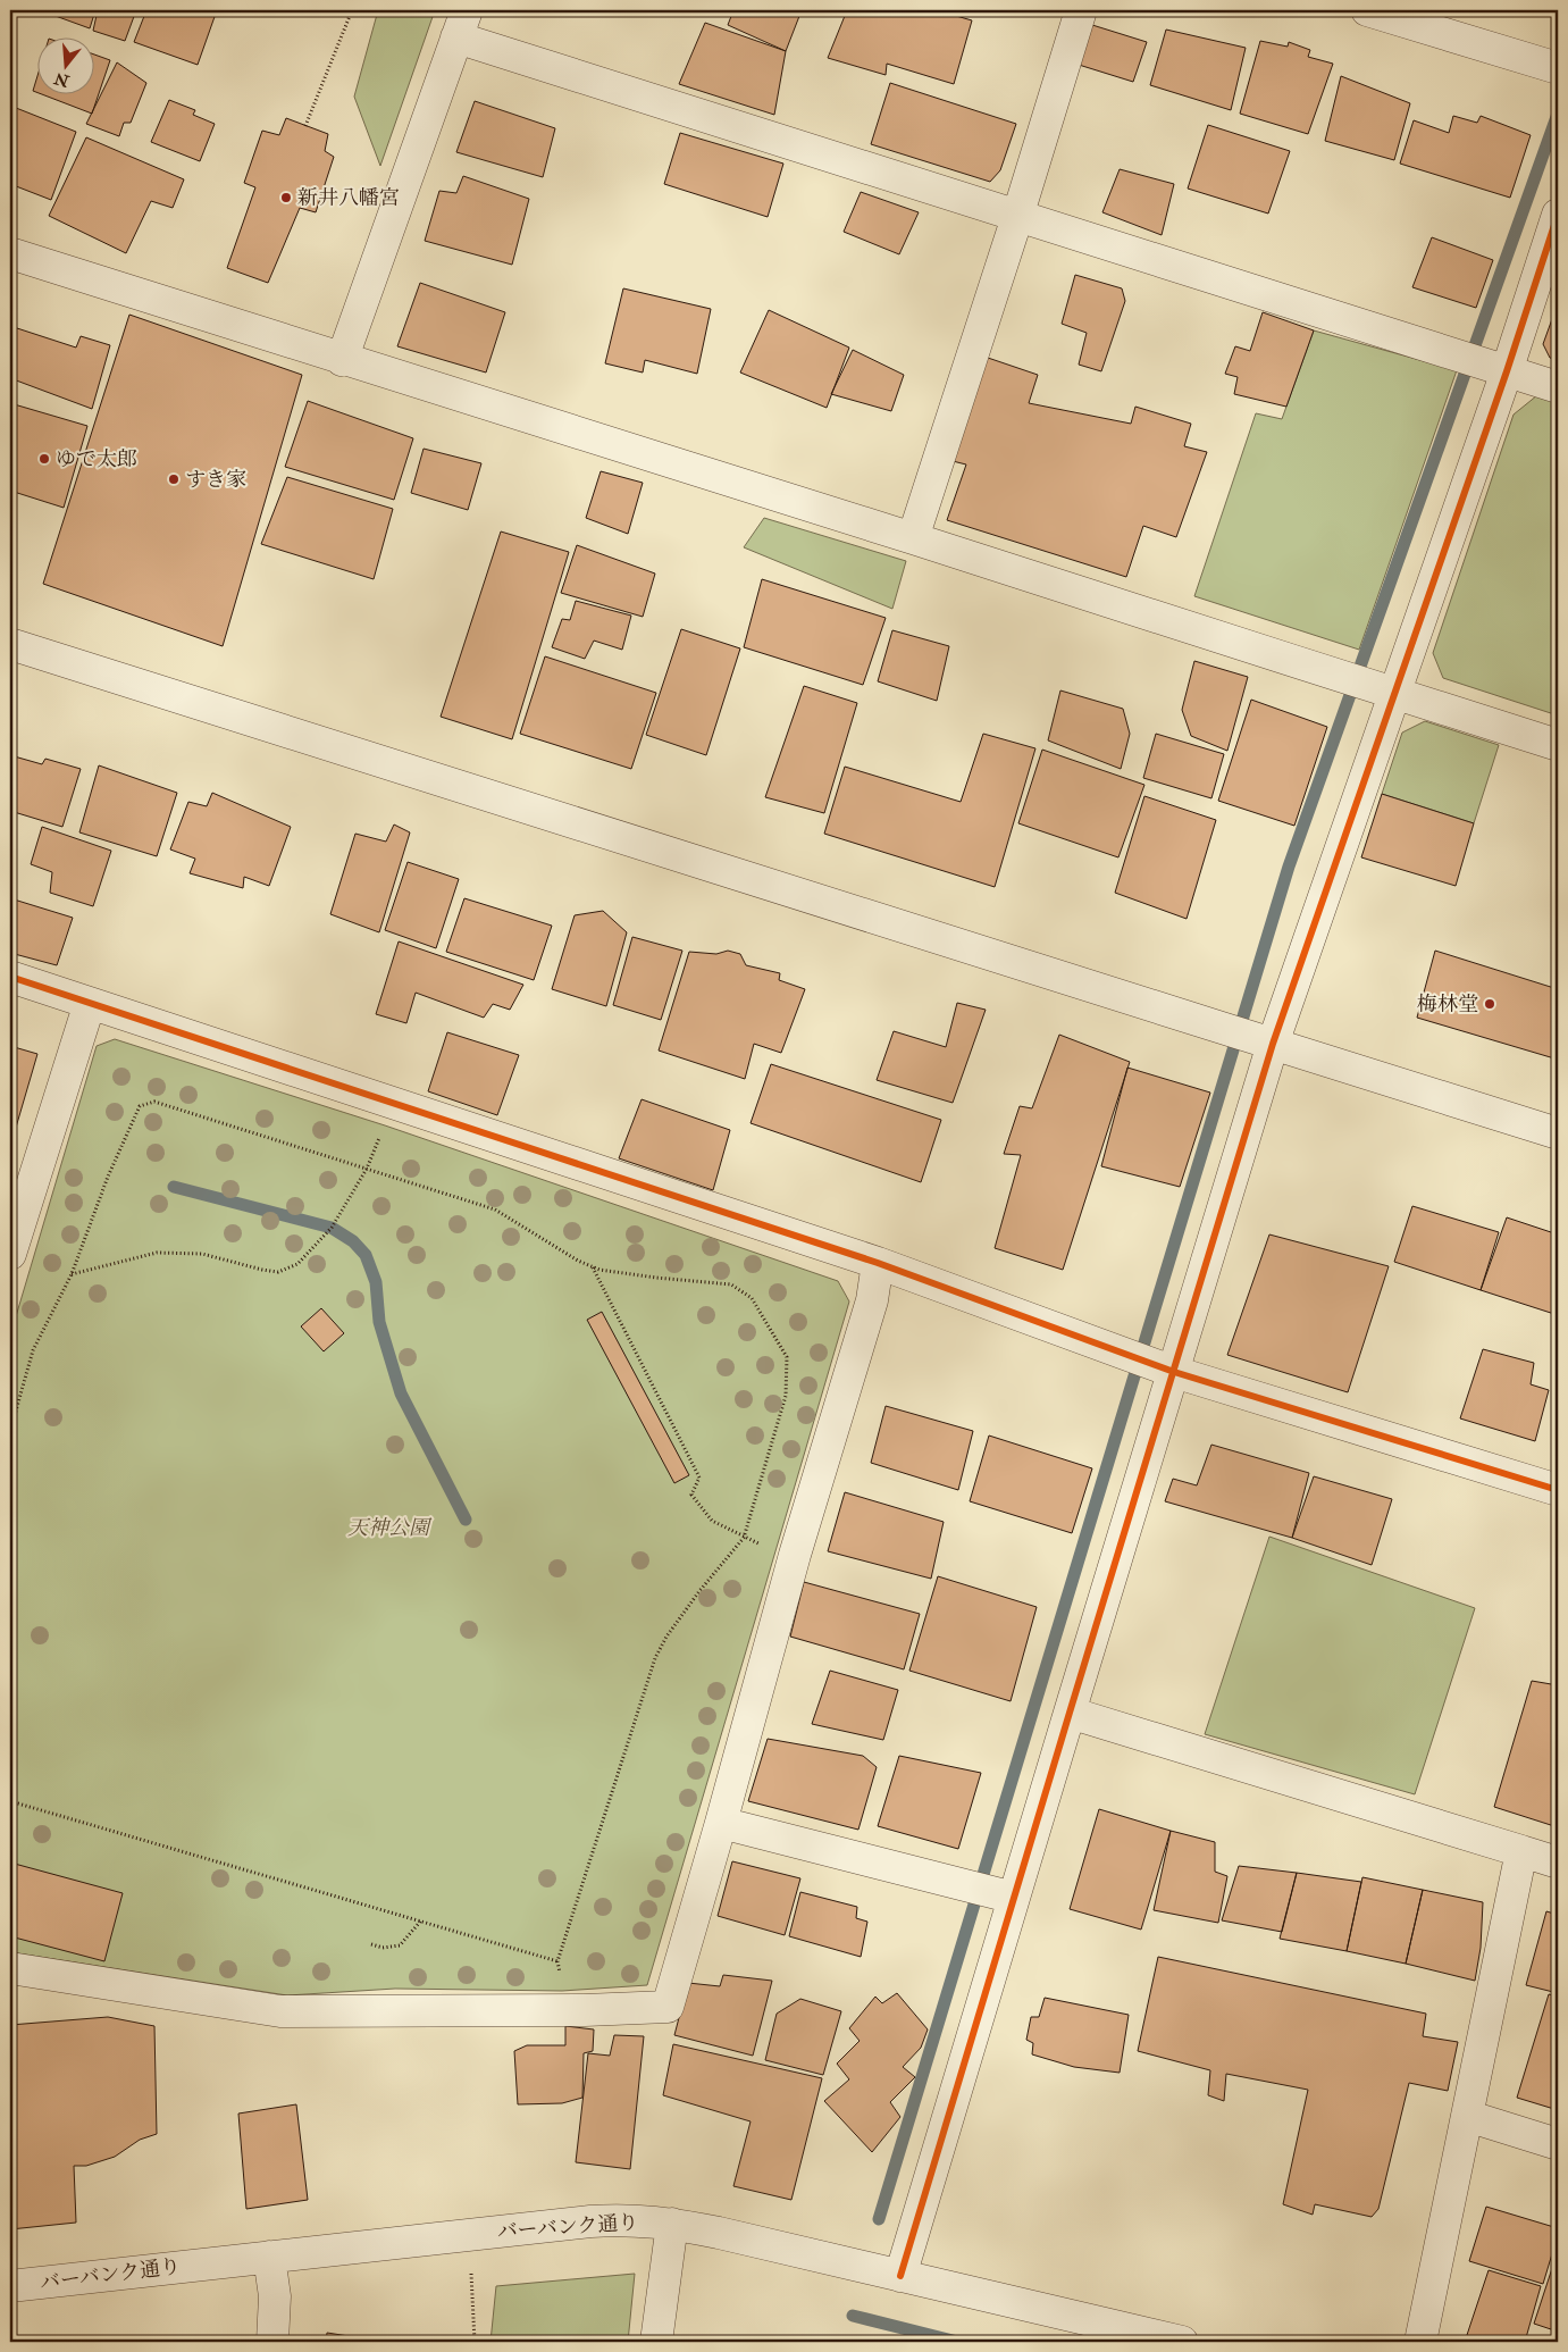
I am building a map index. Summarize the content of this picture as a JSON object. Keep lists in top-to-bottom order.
{
  "streets": {
    "street": ["バーバンク通り"]
  },
  "parks": ["天神公園"],
  "places": [
    "新井八幡宮",
    "ゆで太郎",
    "すき家",
    "梅林堂"
  ],
  "north": "bottom"
}
